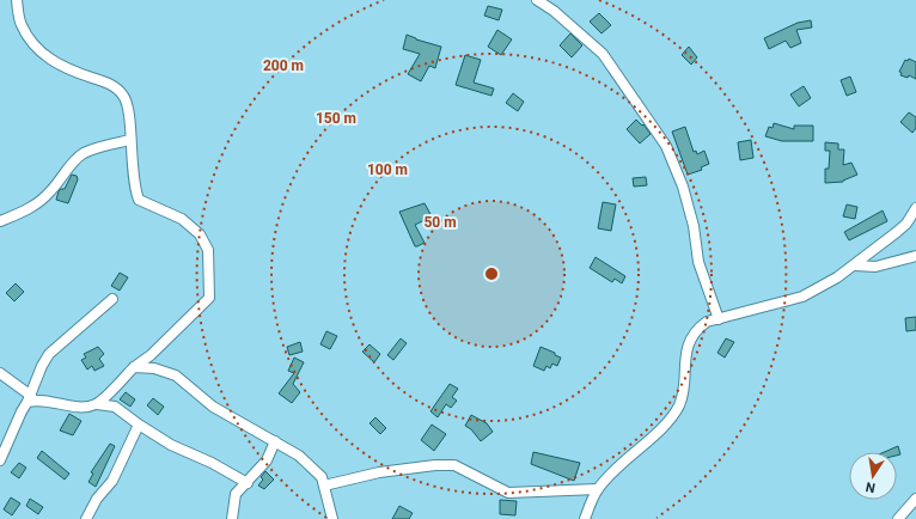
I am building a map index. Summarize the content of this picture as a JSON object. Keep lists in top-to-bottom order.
{
  "north": "bottom",
  "rings": [
    "200 m",
    "150 m",
    "100 m",
    "50 m"
  ]
}
